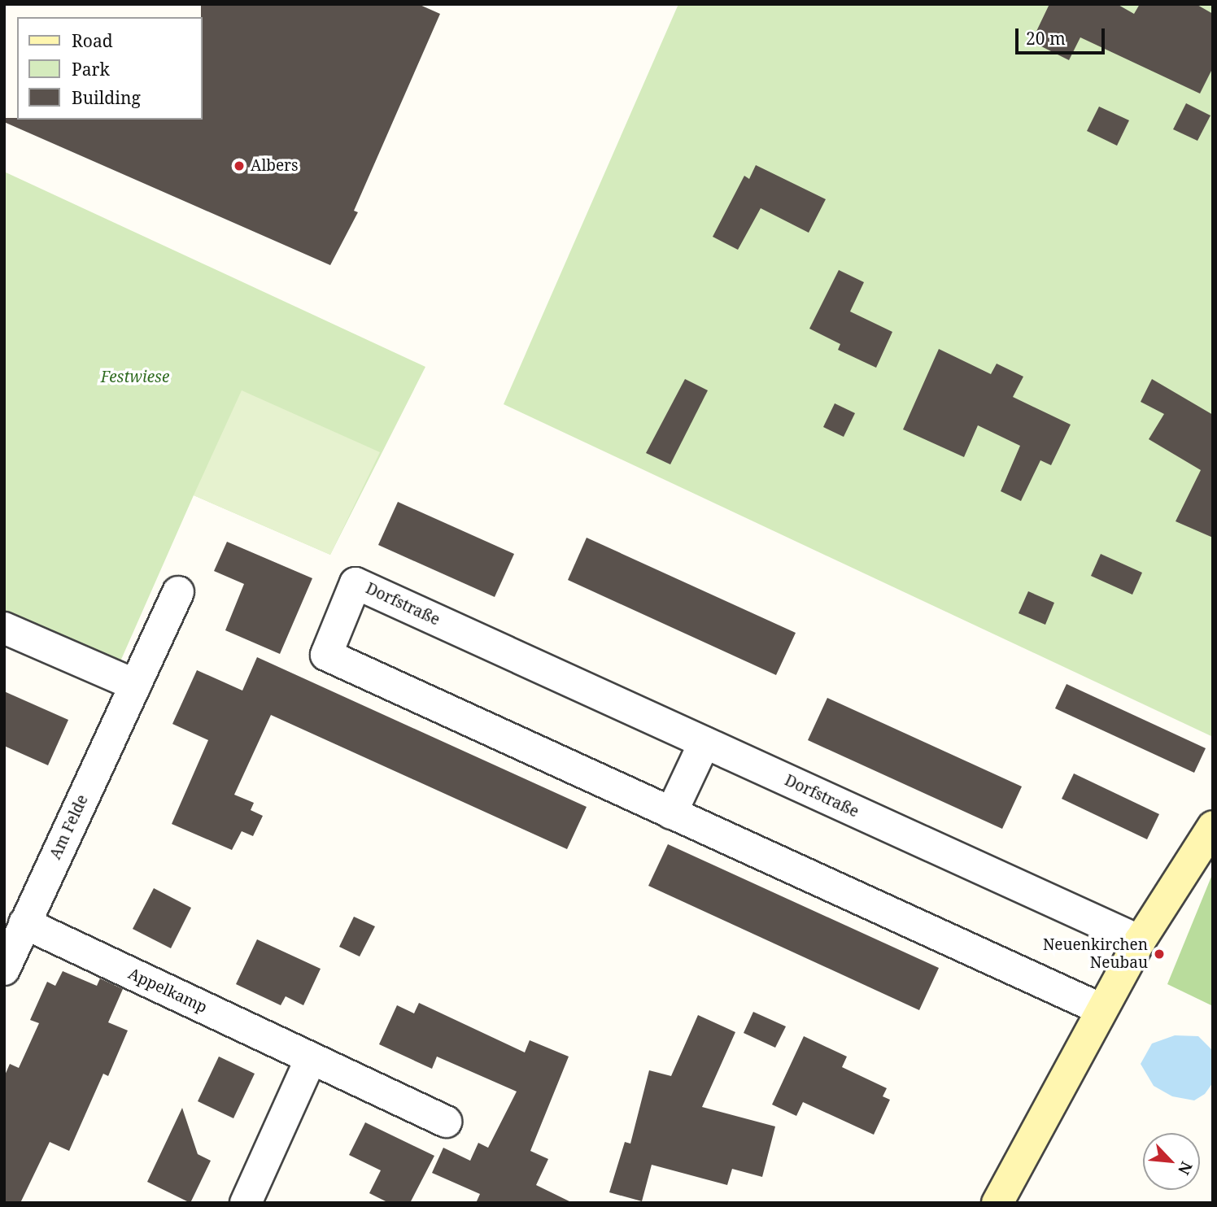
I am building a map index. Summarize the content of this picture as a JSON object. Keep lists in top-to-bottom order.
{
  "streets": {
    "street": ["Dorfstraße", "Am Felde", "Appelkamp"]
  },
  "crossings": [
    ["Am Felde", "Appelkamp"]
  ],
  "parks": ["Festwiese"],
  "places": ["Albers", "Neuenkirchen Neubau"],
  "legend": ["Road", "Park", "Building"],
  "scale_bar": "20 m",
  "north": "bottom right"
}
